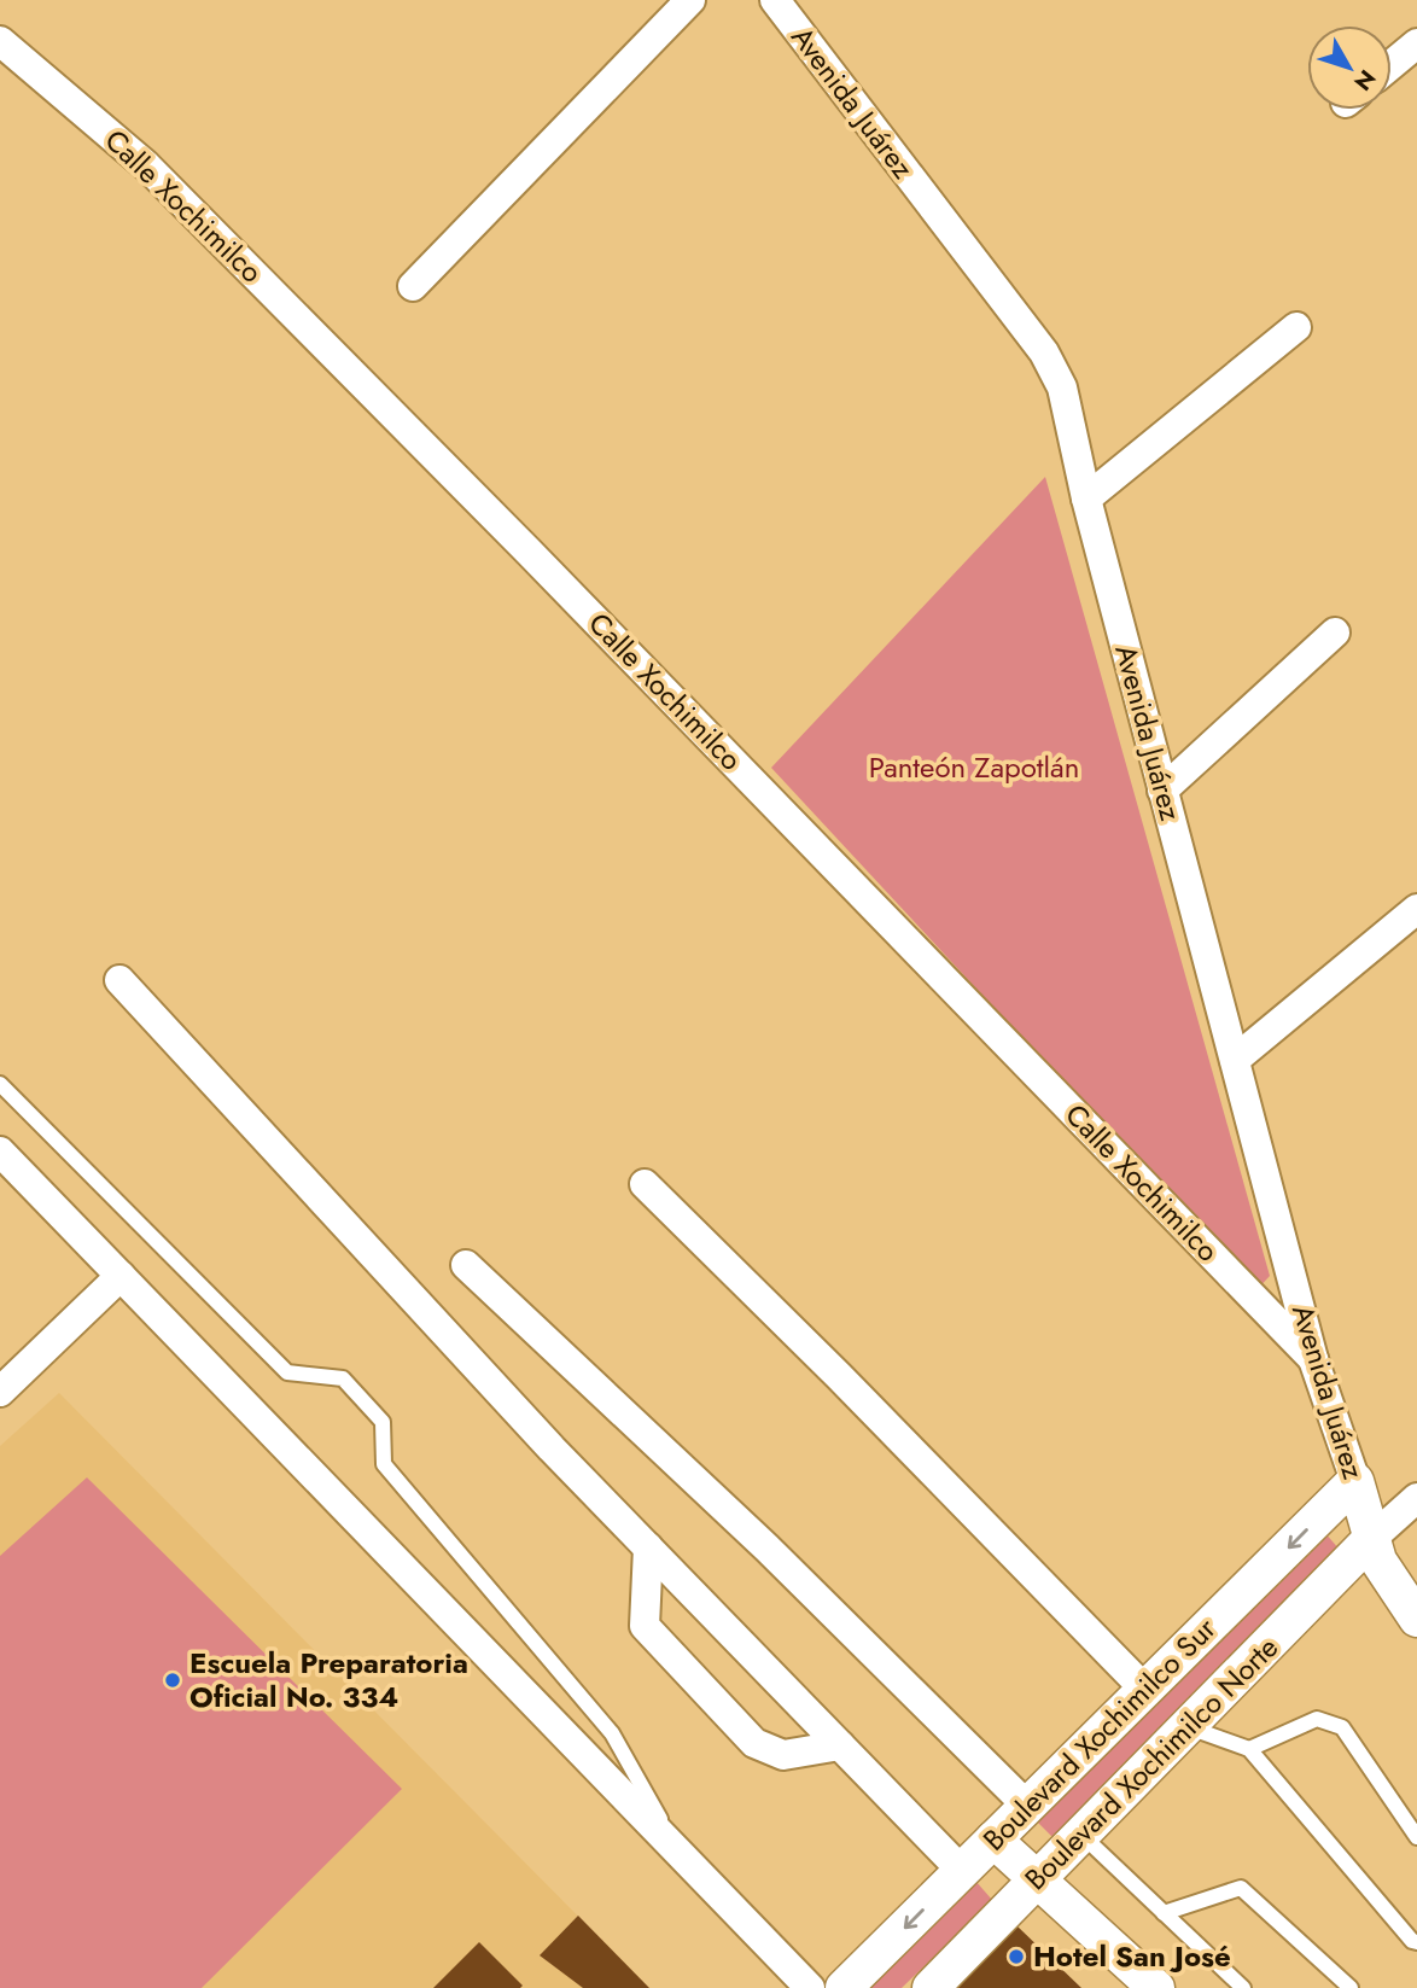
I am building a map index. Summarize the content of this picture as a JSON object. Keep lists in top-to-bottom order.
{
  "streets": {
    "street": [
      "Avenida Juárez",
      "Calle Xochimilco",
      "Boulevard Xochimilco Sur",
      "Boulevard Xochimilco Norte"
    ]
  },
  "crossings": [
    ["Avenida Juárez", "Calle Xochimilco"],
    ["Avenida Juárez", "Boulevard Xochimilco Sur"],
    ["Avenida Juárez", "Boulevard Xochimilco Norte"]
  ],
  "one_way": ["Boulevard Xochimilco Sur"],
  "parks": ["Panteón Zapotlán"],
  "places": ["Escuela Preparatoria Oficial No. 334", "Hotel San José"],
  "north": "bottom right"
}
